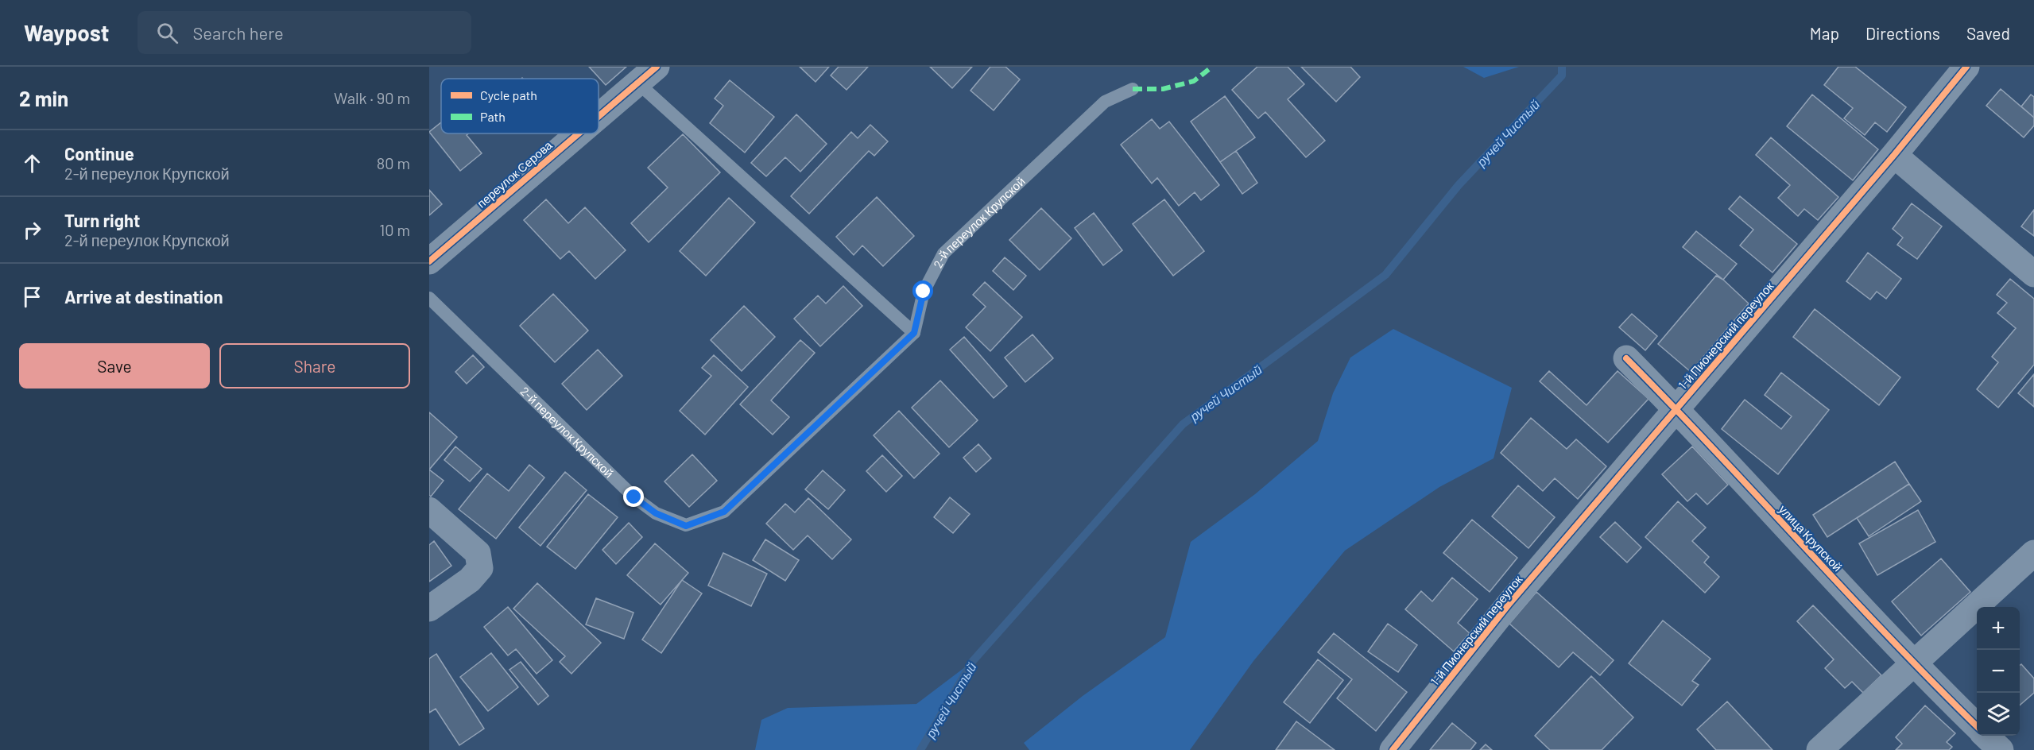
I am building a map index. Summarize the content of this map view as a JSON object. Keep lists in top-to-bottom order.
{
  "streets": {
    "street": ["переулок Серова", "1-й Пионерский переулок", "улица Крупской"],
    "lane": ["2-й переулок Крупской"]
  },
  "crossings": [
    ["1-й Пионерский переулок", "улица Крупской"]
  ],
  "water": ["ручей Чистый"],
  "legend": ["Cycle path", "Path"],
  "page": {
    "header": "Waypost",
    "search": "Search here",
    "nav": ["Map", "Directions", "Saved"],
    "heading": ["2 min", "Walk · 90 m"],
    "list": [
      ["Continue", "2-й переулок Крупской", "80 m"],
      ["Turn right", "2-й переулок Крупской", "10 m"],
      "Arrive at destination"
    ],
    "buttons": ["Save", "Share"],
    "map_buttons": ["+", "−"]
  }
}
